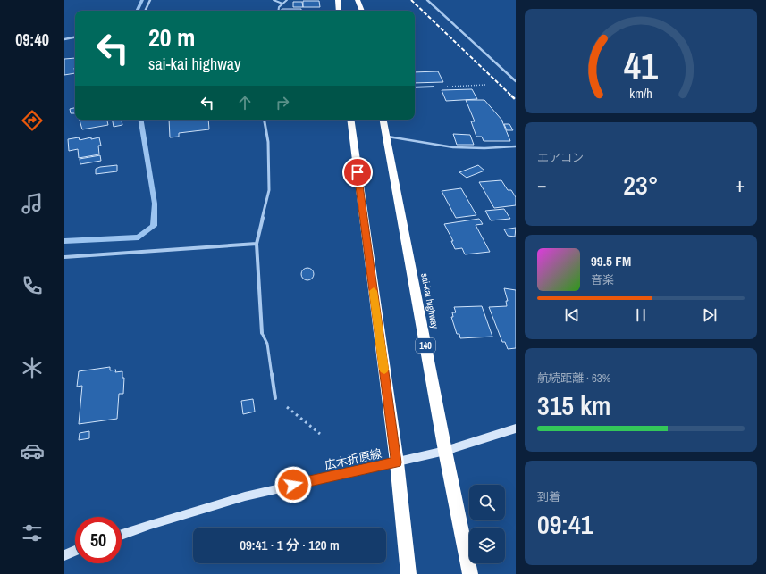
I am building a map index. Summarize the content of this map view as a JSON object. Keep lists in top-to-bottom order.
{
  "streets": {
    "highway": ["sai-kai highway", "140"],
    "main road": ["広木折原線"]
  },
  "crossings": [
    ["sai-kai highway", "広木折原線"]
  ],
  "page": {
    "tabs": "09:40",
    "turn": ["20 m", "sai-kai highway"],
    "tile": [
      "エアコン",
      ["航続距離 · 63%", "315 km"],
      ["到着", "09:41"]
    ],
    "heat": ["−", "23°", "+"],
    "song": ["99.5 FM", "音楽"],
    "limit": "50",
    "trip": "09:41 · 1 分 · 120 m",
    "gauge": ["41", "km/h"]
  }
}
